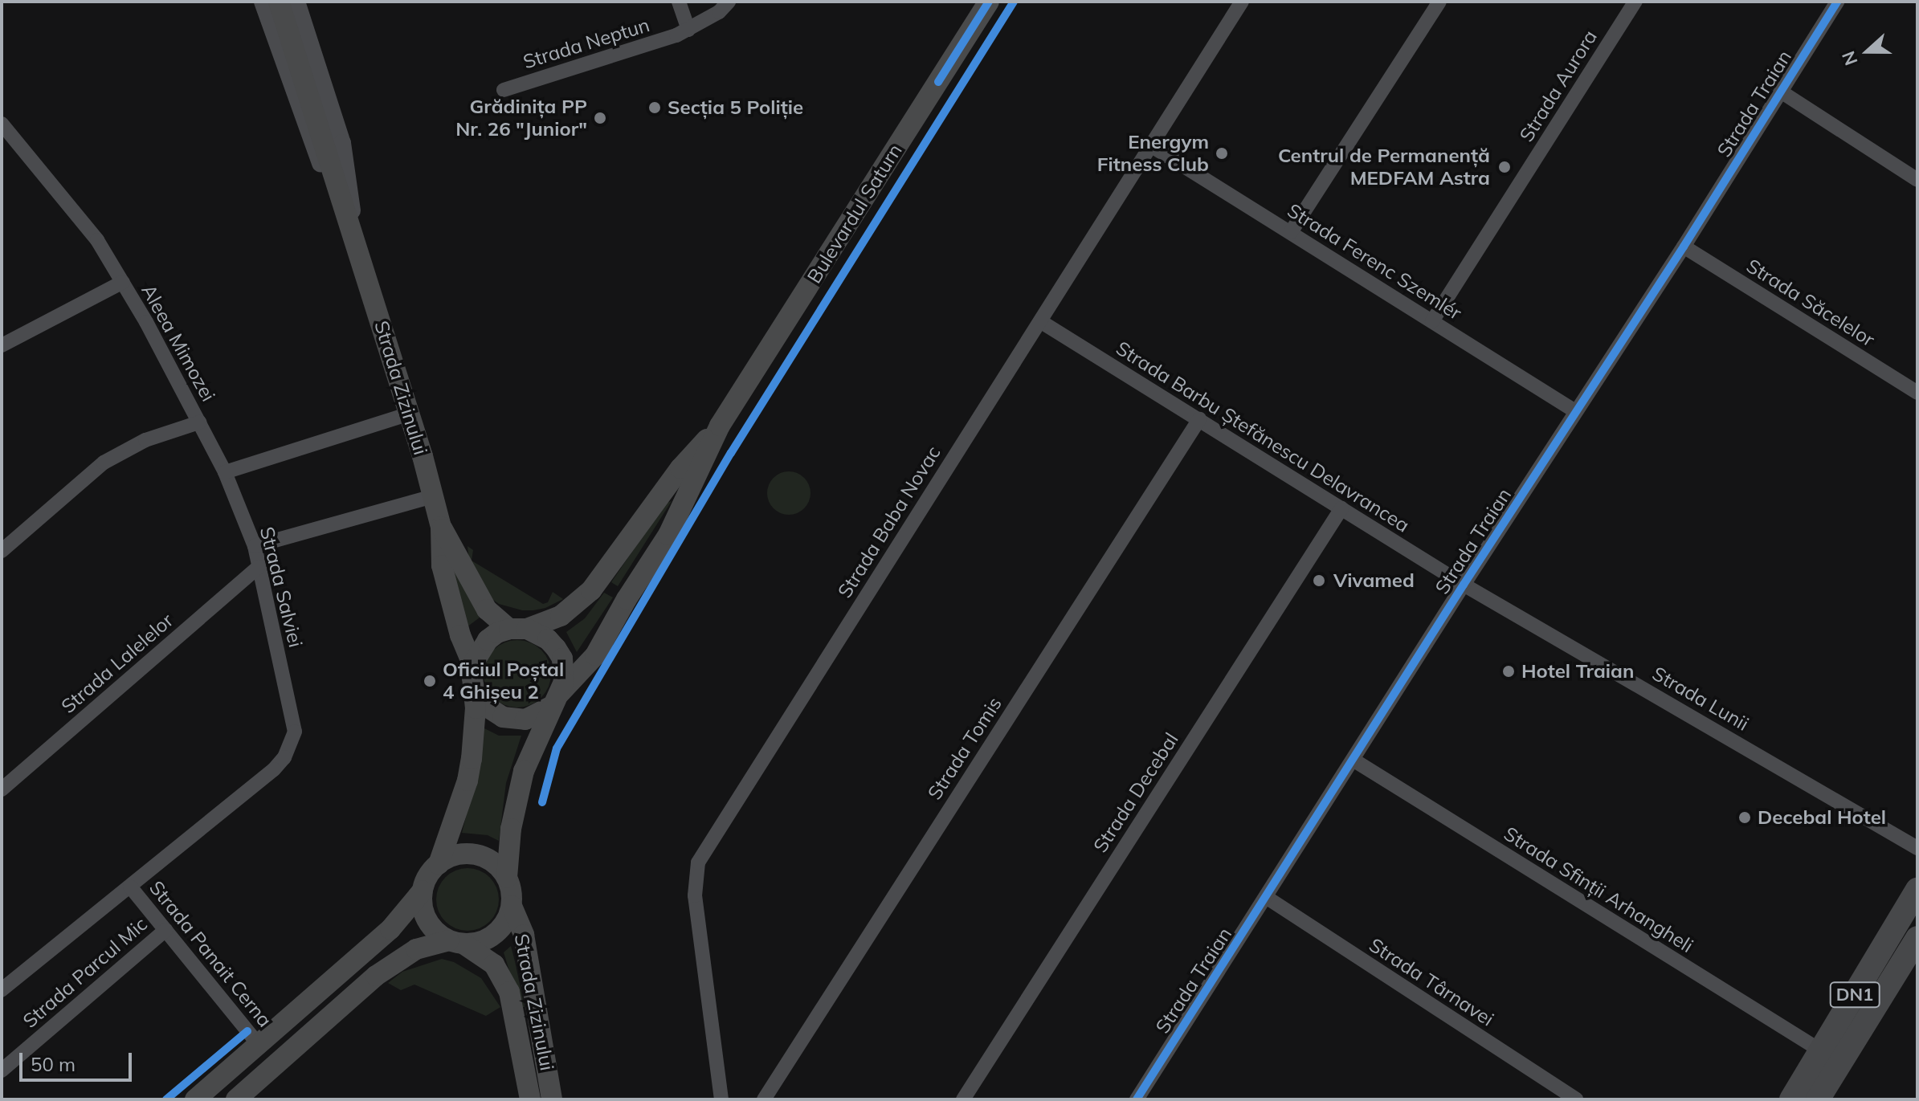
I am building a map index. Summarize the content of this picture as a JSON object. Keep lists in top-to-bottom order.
{
  "streets": {
    "main road": ["Bulevardul Saturn", "Strada Zizinului", "DN1"],
    "street": [
      "Strada Neptun",
      "Strada Aurora",
      "Strada Traian",
      "Strada Ferenc Szemlér",
      "Strada Săcelelor",
      "Aleea Mimozei",
      "Strada Barbu Ștefănescu Delavrancea",
      "Strada Baba Novac",
      "Strada Salviei",
      "Strada Lalelelor",
      "Strada Lunii",
      "Strada Tomis",
      "Strada Decebal",
      "Strada Sfinții Arhangheli",
      "Strada Panait Cerna",
      "Strada Parcul Mic",
      "Strada Târnavei"
    ]
  },
  "crossings": [
    ["Strada Aurora", "Strada Ferenc Szemlér"],
    ["Strada Traian", "Strada Ferenc Szemlér"],
    ["Strada Traian", "Strada Săcelelor"],
    ["Strada Traian", "Strada Barbu Ștefănescu Delavrancea"],
    ["Strada Traian", "Strada Lunii"],
    ["Strada Traian", "Strada Sfinții Arhangheli"],
    ["Strada Traian", "Strada Târnavei"],
    ["Bulevardul Saturn", "Strada Zizinului"],
    ["Strada Ferenc Szemlér", "Strada Baba Novac"],
    ["Aleea Mimozei", "Strada Salviei"],
    ["Strada Barbu Ștefănescu Delavrancea", "Strada Baba Novac"],
    ["Strada Barbu Ștefănescu Delavrancea", "Strada Lunii"],
    ["Strada Barbu Ștefănescu Delavrancea", "Strada Tomis"],
    ["Strada Barbu Ștefănescu Delavrancea", "Strada Decebal"],
    ["Strada Salviei", "Strada Lalelelor"],
    ["Strada Salviei", "Strada Panait Cerna"],
    ["Strada Sfinții Arhangheli", "DN1"],
    ["Strada Panait Cerna", "Strada Parcul Mic"]
  ],
  "places": [
    "Secția 5 Poliție",
    "Grădinița PP Nr. 26 \"Junior\"",
    "Energym Fitness Club",
    "Centrul de Permanență MEDFAM Astra",
    "Vivamed",
    "Hotel Traian",
    "Oficiul Poștal 4 Ghișeu 2",
    "Decebal Hotel"
  ],
  "scale_bar": "50 m",
  "north": "left"
}
